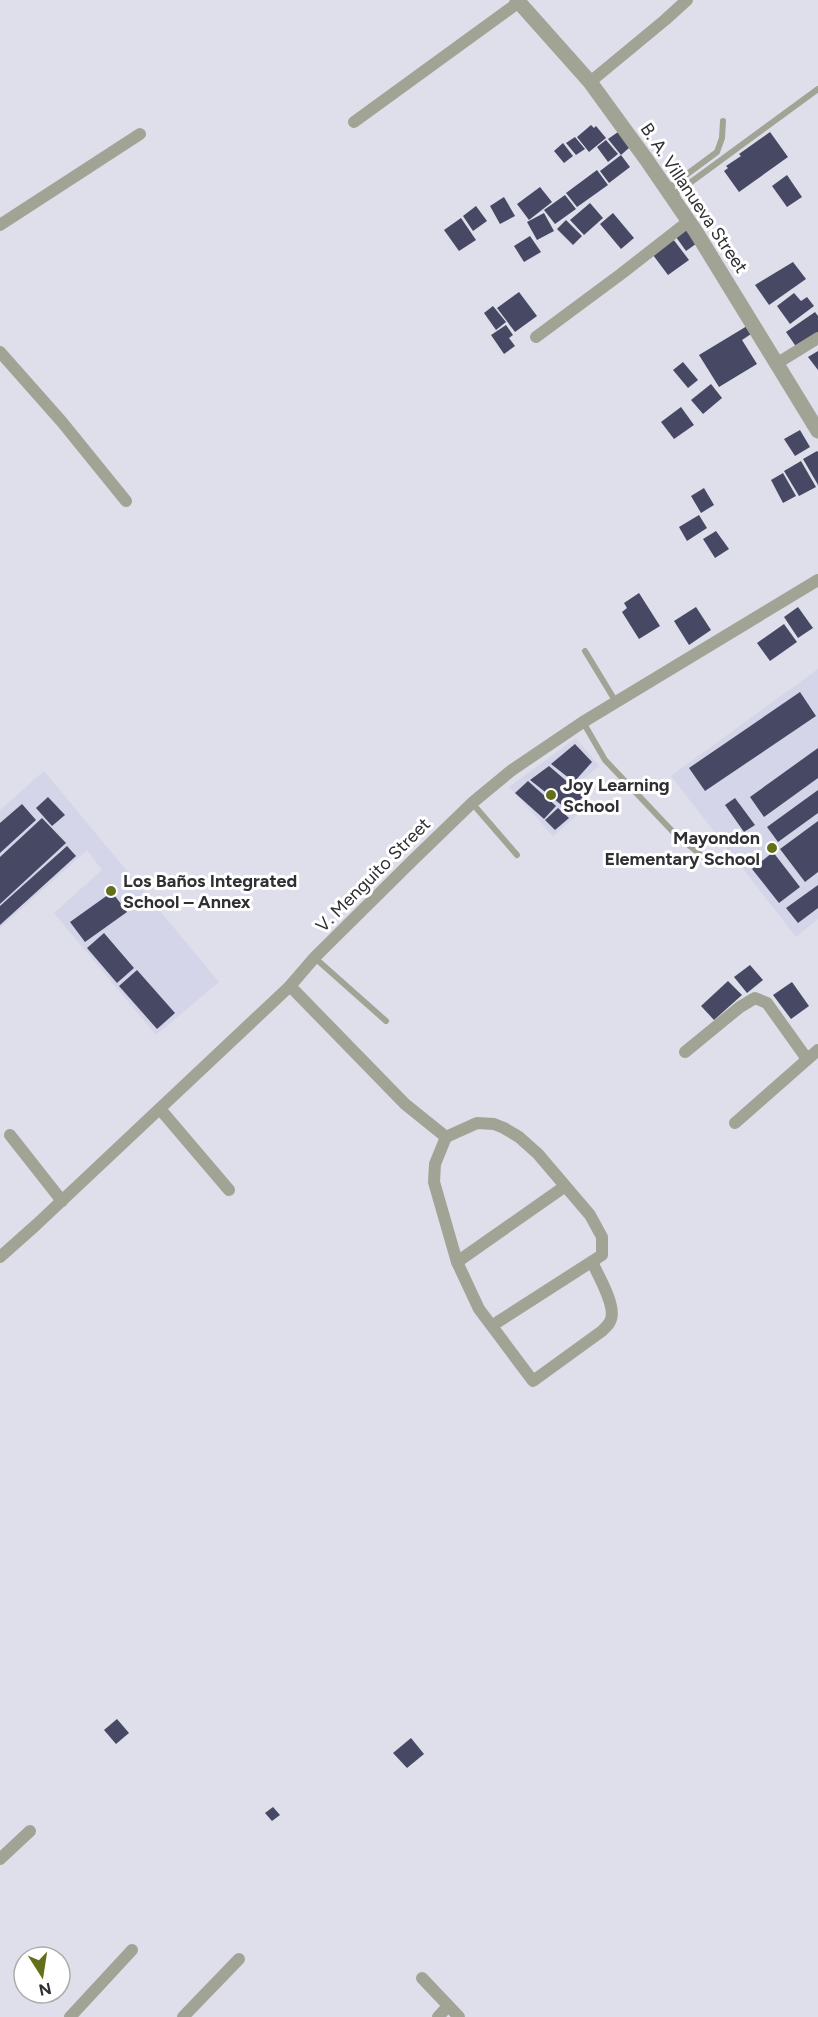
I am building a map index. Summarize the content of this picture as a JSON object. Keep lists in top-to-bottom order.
{
  "streets": {
    "street": ["B. A. Villanueva Street", "V. Menguito Street"]
  },
  "places": ["Joy Learning School", "Mayondon Elementary School", "Los Baños Integrated School – Annex"],
  "north": "bottom"
}
